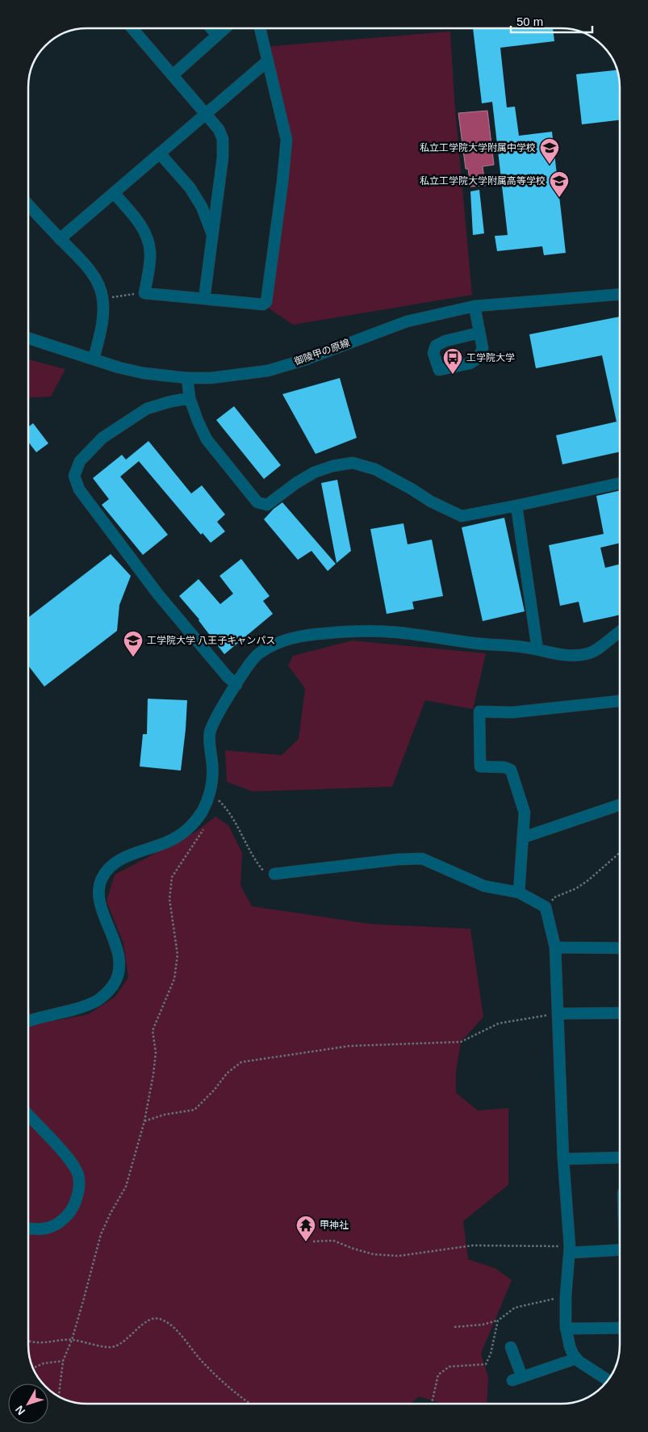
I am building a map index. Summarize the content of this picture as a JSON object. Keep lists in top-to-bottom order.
{
  "streets": {
    "street": ["御陵甲の原線"]
  },
  "places": {
    "school or university": ["私立工学院大学附属中学校", "私立工学院大学附属高等学校", "工学院大学 八王子キャンパス"],
    "bus stop": ["工学院大学"],
    "temple": ["甲神社"]
  },
  "scale_bar": "50 m",
  "north": "bottom left"
}
